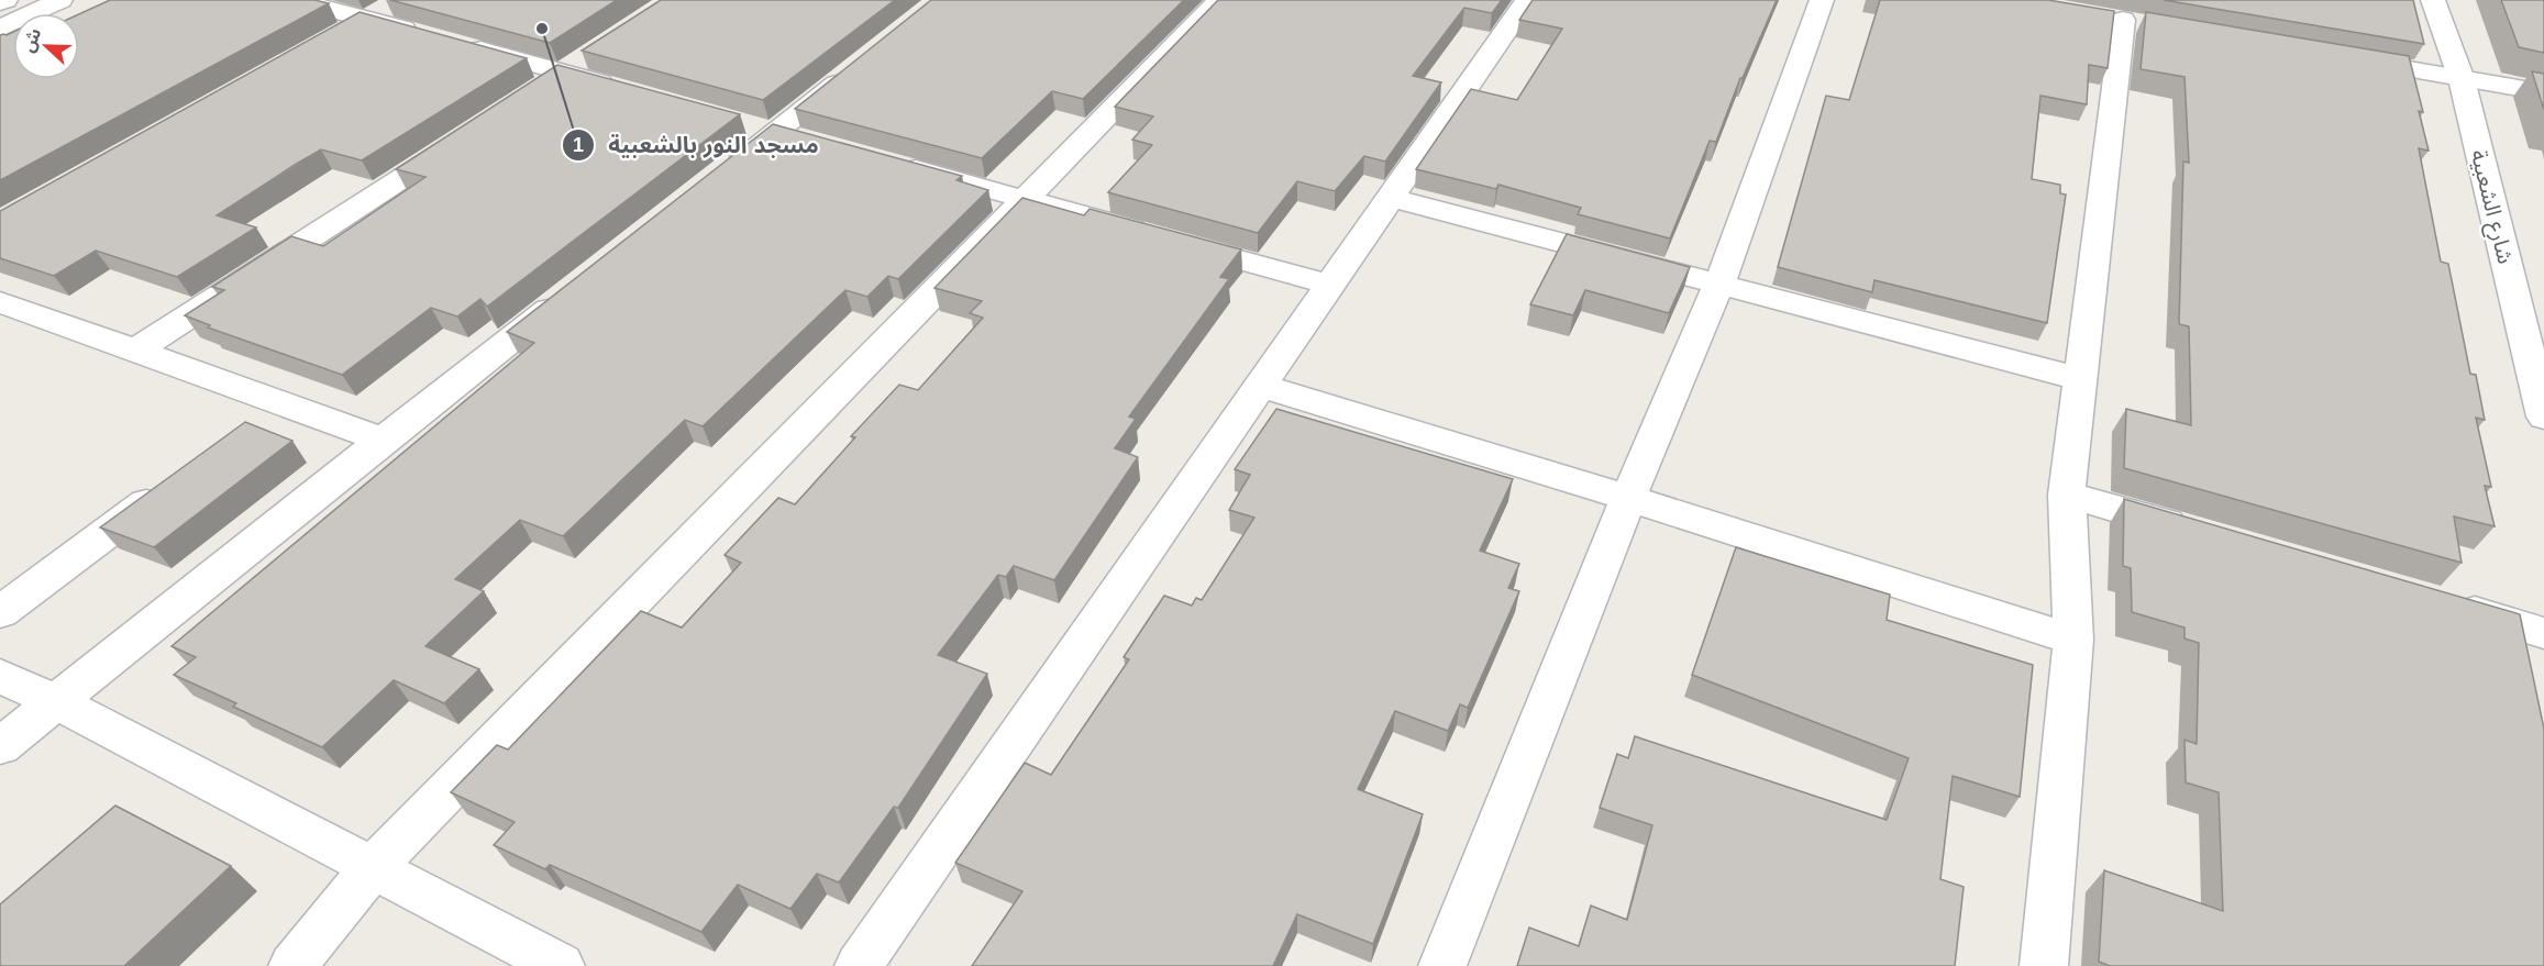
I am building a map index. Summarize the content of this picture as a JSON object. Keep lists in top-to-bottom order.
{
  "streets": {
    "street": ["شارع الشعبية"]
  },
  "places": ["مسجد النور بالشعبية"],
  "north": "left"
}
